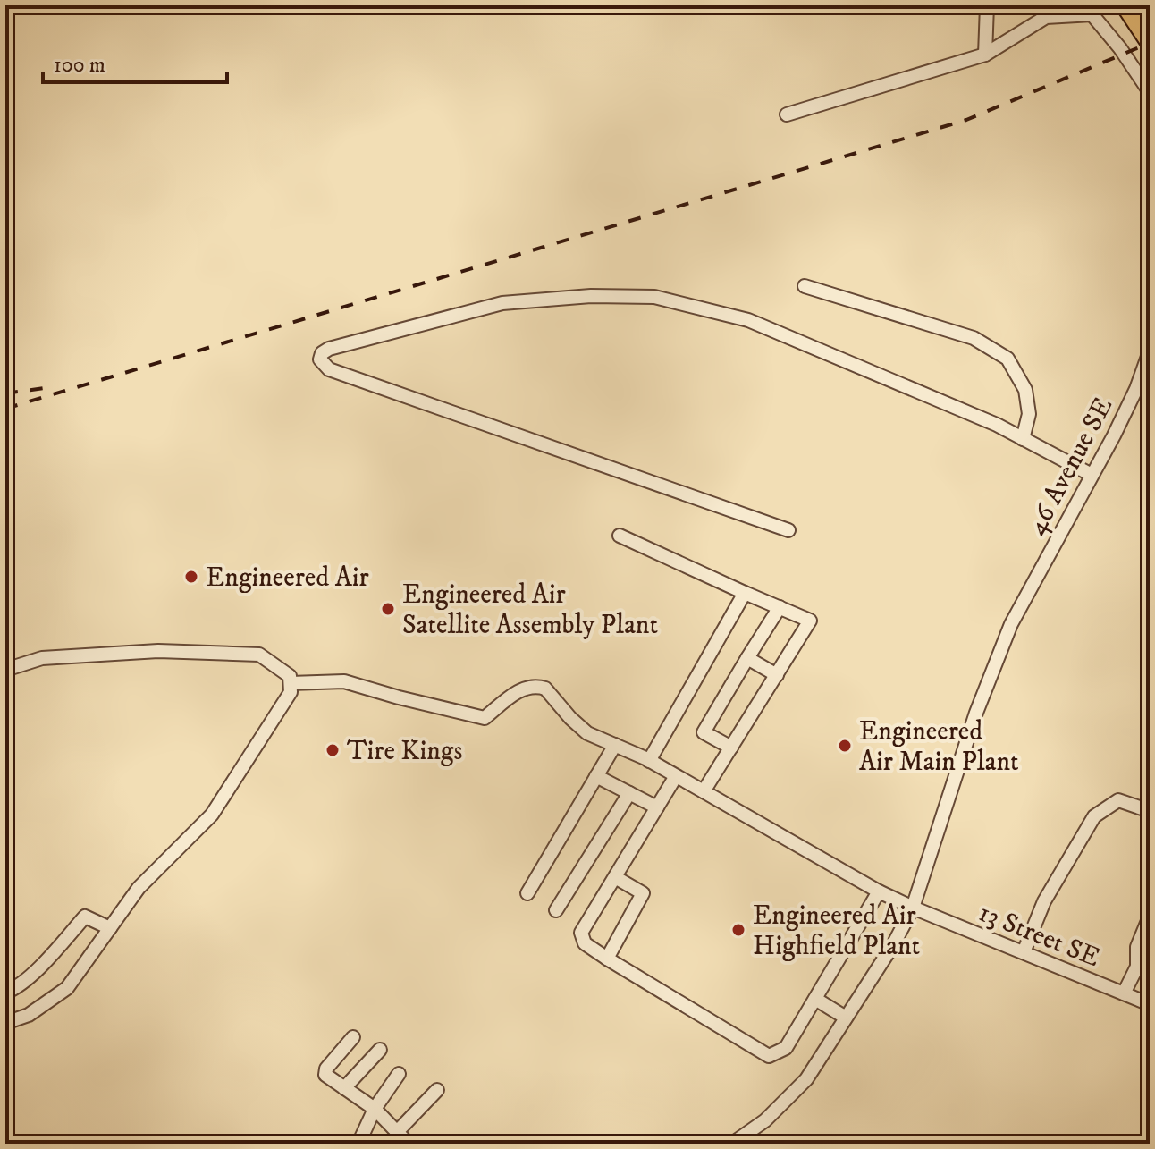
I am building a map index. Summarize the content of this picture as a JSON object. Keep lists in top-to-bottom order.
{
  "streets": {
    "street": ["46 Avenue SE", "13 Street SE"]
  },
  "crossings": [
    ["46 Avenue SE", "13 Street SE"]
  ],
  "places": [
    "Engineered Air",
    "Engineered Air Satellite Assembly Plant",
    "Engineered Air Main Plant",
    "Tire Kings",
    "Engineered Air Highfield Plant"
  ],
  "scale_bar": "100 m"
}
